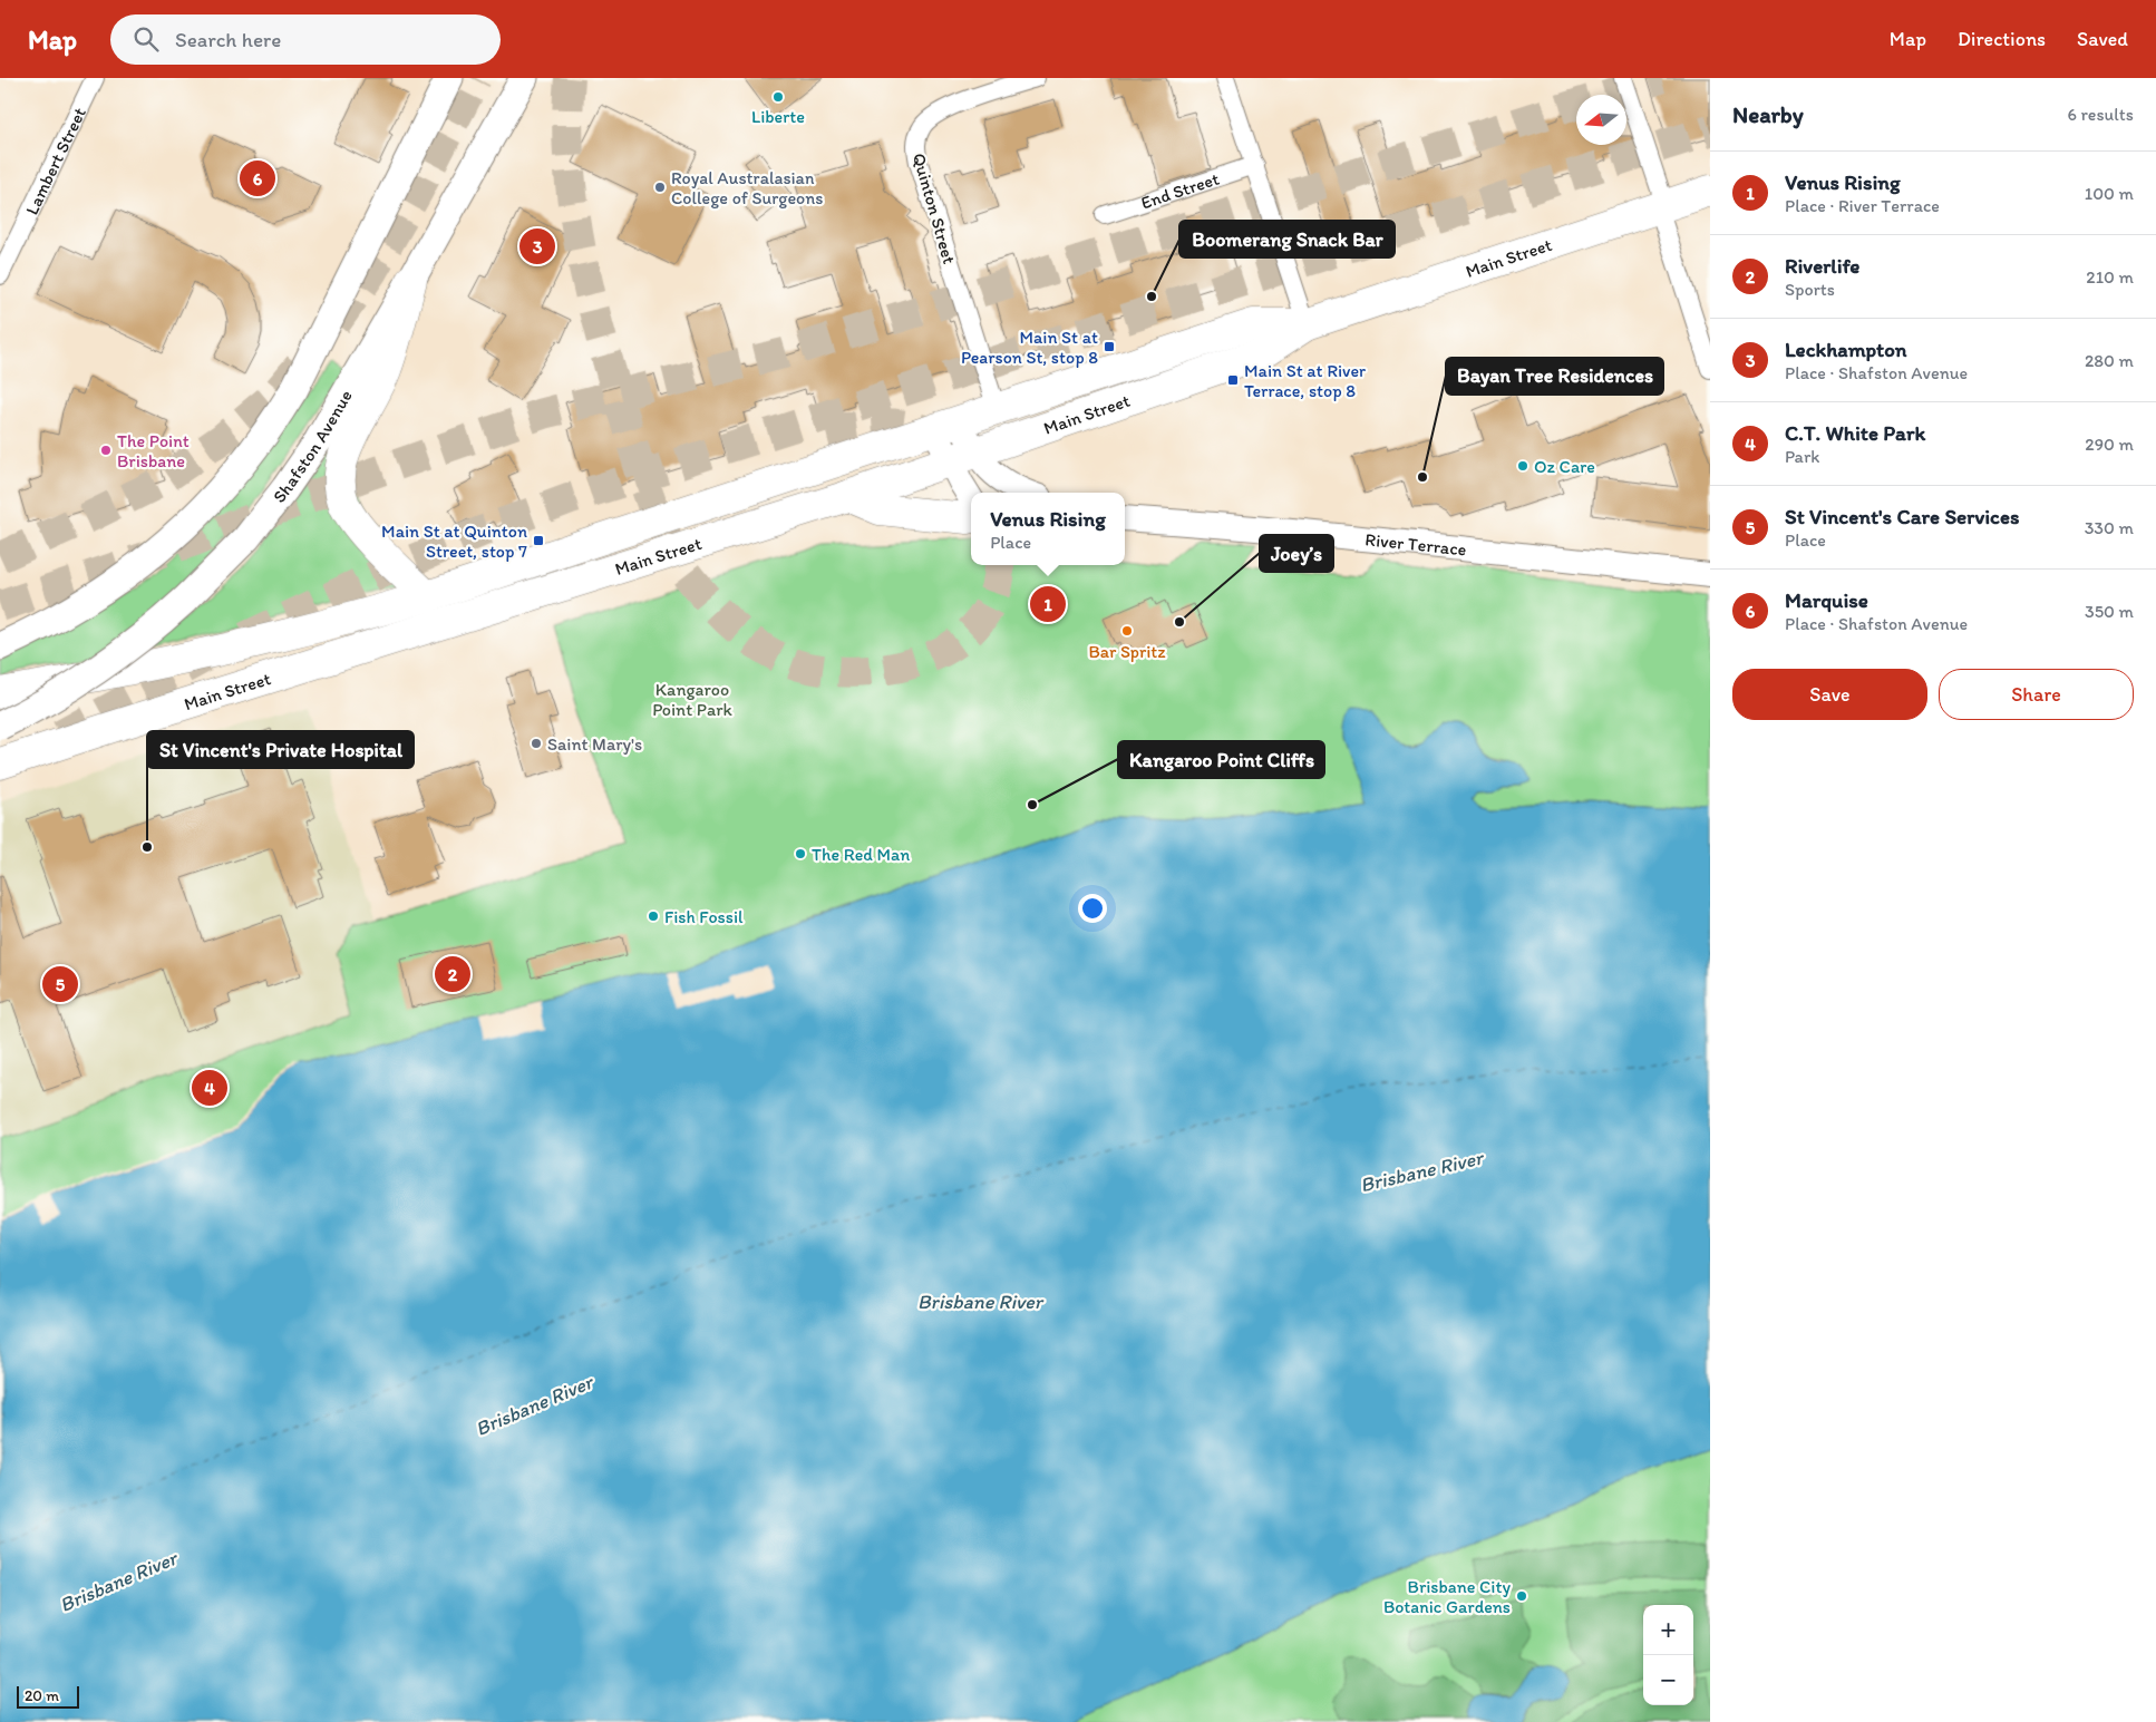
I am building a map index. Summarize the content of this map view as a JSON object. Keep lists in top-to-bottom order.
{
  "streets": {
    "highway": ["Main Street"],
    "main road": ["Shafston Avenue", "River Terrace"],
    "street": ["Lambert Street", "End Street", "Quinton Street"]
  },
  "crossings": [
    ["Quinton Street", "Main Street"]
  ],
  "water": ["Brisbane River"],
  "parks": ["Kangaroo Point Park"],
  "places": {
    "other": [
      "Liberte",
      "Royal Australasian College of Surgeons",
      "Boomerang Snack Bar",
      "The Point Brisbane",
      "Oz Care",
      "Bayan Tree Residences",
      "Joey’s",
      "Bar Spritz",
      "Saint Mary's",
      "Kangaroo Point Cliffs",
      "St Vincent's Private Hospital",
      "The Red Man",
      "Fish Fossil",
      "Brisbane City Botanic Gardens"
    ],
    "transit": ["Main St at Pearson St, stop 8", "Main St at River Terrace, stop 8", "Main St at Quinton Street, stop 7"]
  },
  "scale_bar": "20 m",
  "north": "left",
  "page": {
    "header": "Map",
    "search": "Search here",
    "nav": ["Map", "Directions", "Saved"],
    "heading": ["Nearby", "6 results"],
    "list": [
      {
        "mark": "1",
        "name": "Venus Rising",
        "note": "Place · River Terrace",
        "value": "100 m"
      },
      {
        "mark": "2",
        "name": "Riverlife",
        "note": "Sports",
        "value": "210 m"
      },
      {
        "mark": "3",
        "name": "Leckhampton",
        "note": "Place · Shafston Avenue",
        "value": "280 m"
      },
      {
        "mark": "4",
        "name": "C.T. White Park",
        "note": "Park",
        "value": "290 m"
      },
      {
        "mark": "5",
        "name": "St Vincent's Care Services",
        "note": "Place",
        "value": "330 m"
      },
      {
        "mark": "6",
        "name": "Marquise",
        "note": "Place · Shafston Avenue",
        "value": "350 m"
      }
    ],
    "pins": [
      "6",
      "3",
      "1",
      "2",
      "5",
      "4"
    ],
    "popup": ["Venus Rising", "Place"],
    "buttons": ["Save", "Share"],
    "map_buttons": ["+", "−"],
    "scale": "20 m"
  }
}
